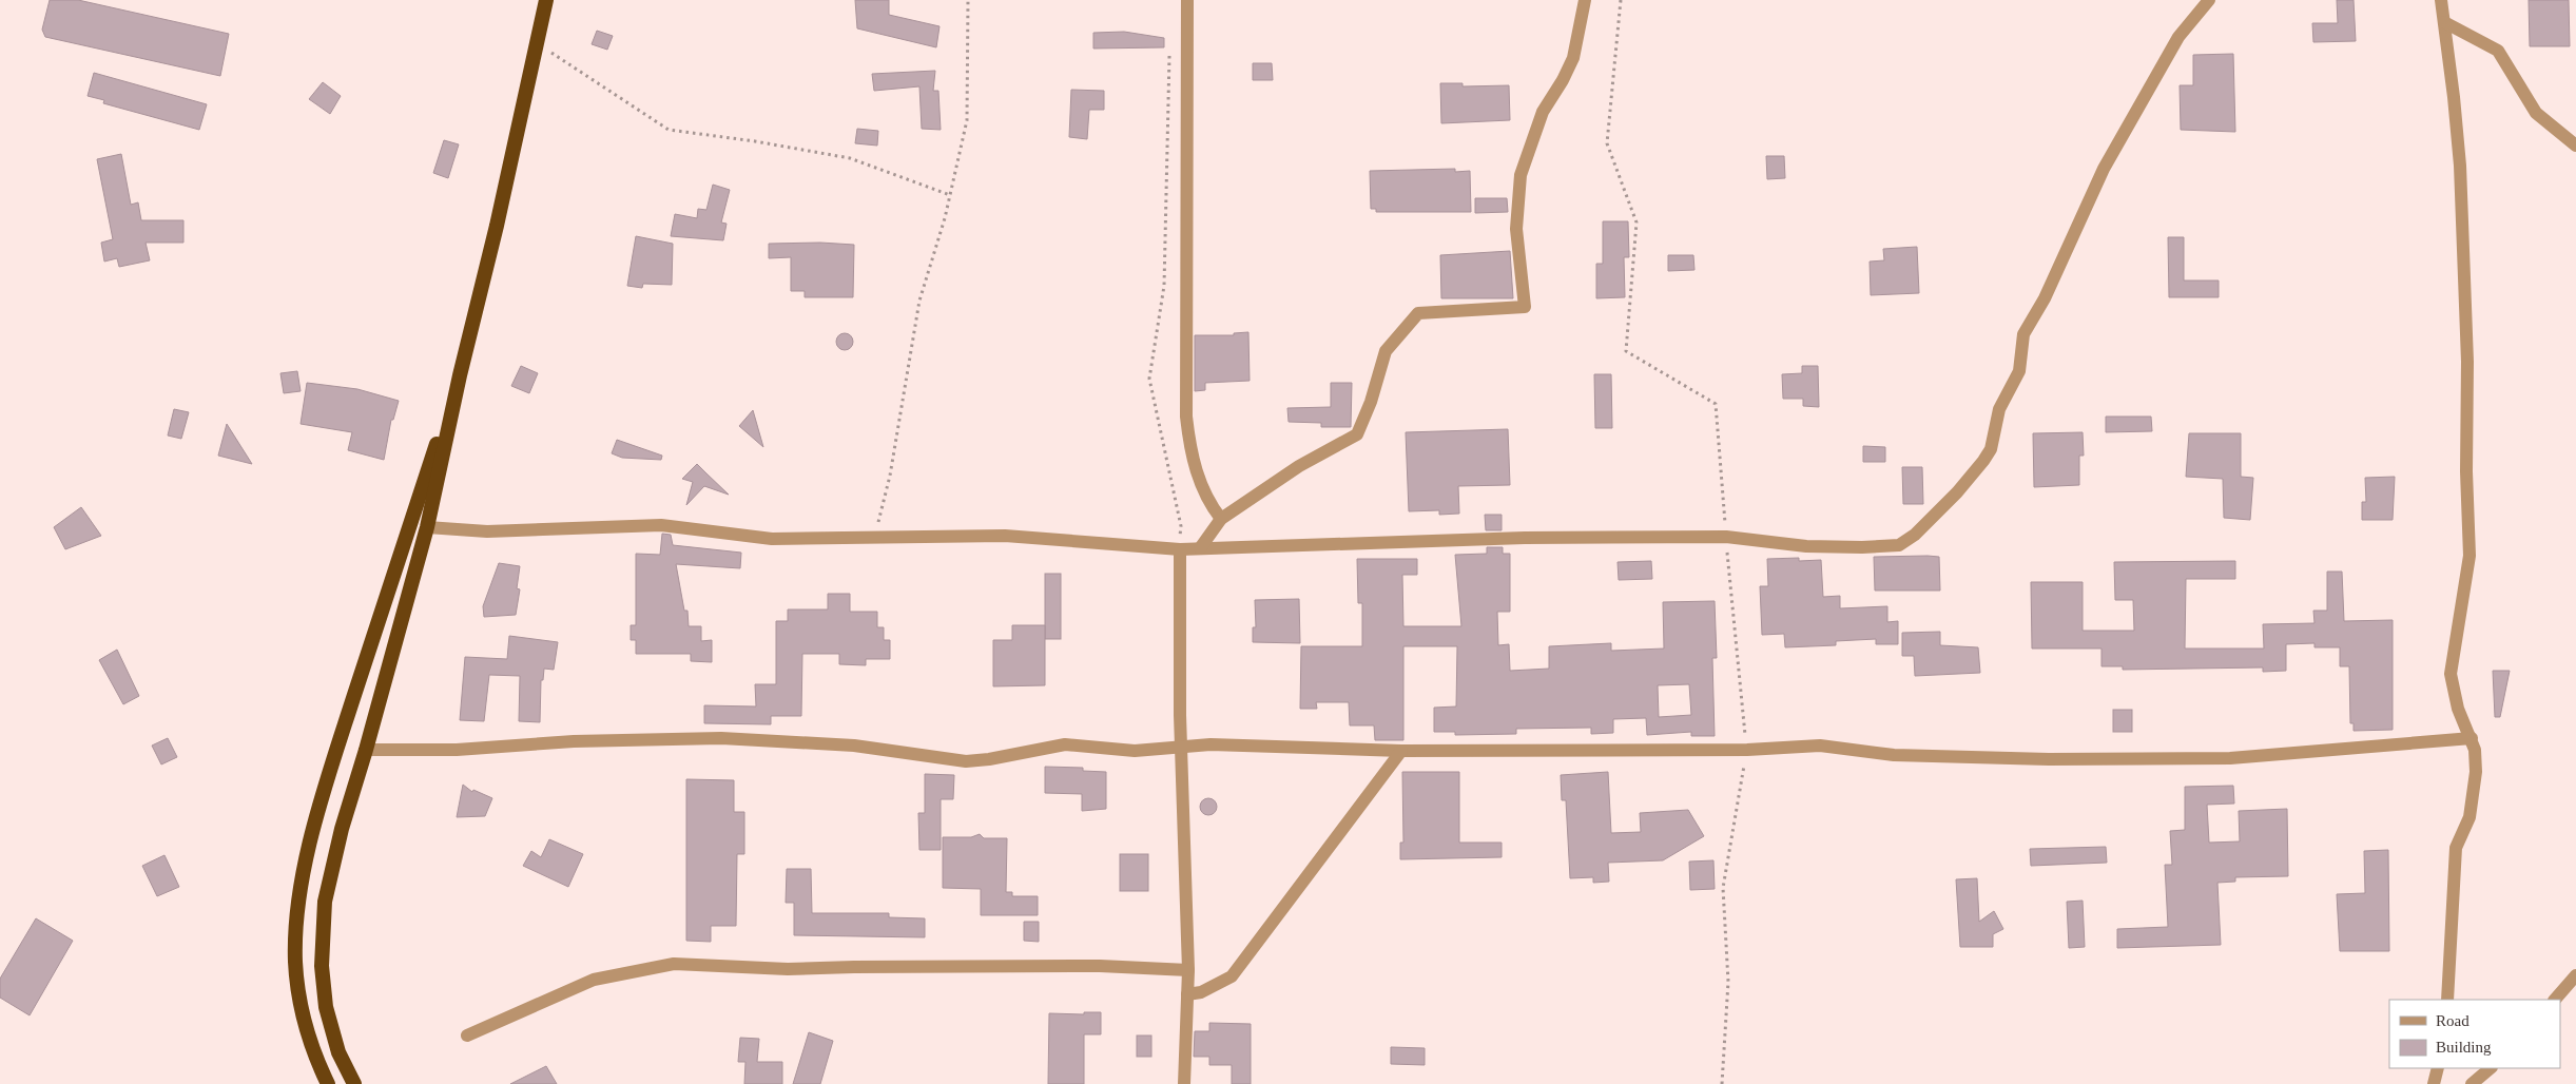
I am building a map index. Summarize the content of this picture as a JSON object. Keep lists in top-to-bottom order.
{
  "legend": ["Road", "Building"]
}
